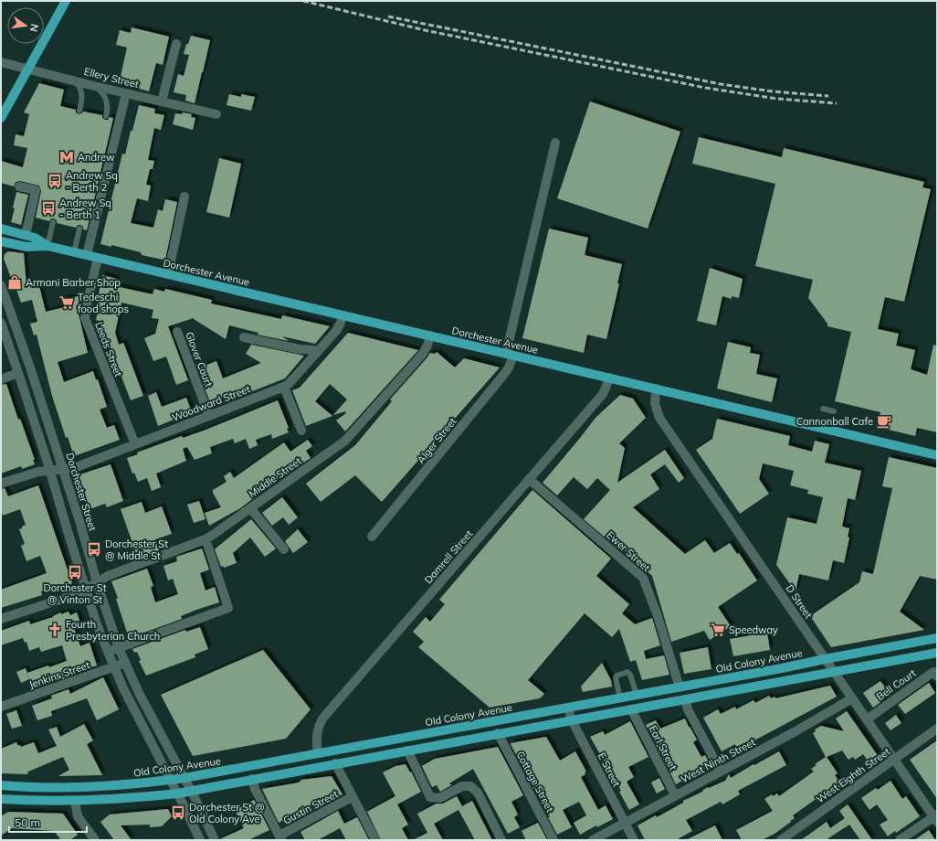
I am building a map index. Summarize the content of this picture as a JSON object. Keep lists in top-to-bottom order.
{
  "streets": {
    "main road": ["Dorchester Avenue", "Old Colony Avenue"],
    "street": [
      "Ellery Street",
      "Leeds Street",
      "Glover Court",
      "Woodward Street",
      "Alger Street",
      "Middle Street",
      "Dorchester Street",
      "Ewer Street",
      "Damrell Street",
      "D Street",
      "Jenkins Street",
      "Bell Court",
      "Earl Street",
      "West Ninth Street",
      "E Street",
      "West Eighth Street",
      "Cottage Street",
      "Gustin Street"
    ]
  },
  "crossings": [
    ["Dorchester Avenue", "Leeds Street"],
    ["Dorchester Avenue", "Woodward Street"],
    ["Dorchester Avenue", "Alger Street"],
    ["Dorchester Avenue", "Middle Street"],
    ["Dorchester Avenue", "Damrell Street"],
    ["Dorchester Avenue", "D Street"],
    ["Leeds Street", "Woodward Street"],
    ["Glover Court", "Woodward Street"],
    ["Woodward Street", "Dorchester Street"],
    ["Middle Street", "Dorchester Street"],
    ["Dorchester Street", "Old Colony Avenue"],
    ["Dorchester Street", "Jenkins Street"],
    ["Ewer Street", "Damrell Street"],
    ["Ewer Street", "Old Colony Avenue"],
    ["Damrell Street", "Old Colony Avenue"],
    ["D Street", "Old Colony Avenue"],
    ["D Street", "Bell Court"],
    ["D Street", "West Ninth Street"],
    ["D Street", "West Eighth Street"],
    ["Old Colony Avenue", "E Street"],
    ["Earl Street", "West Ninth Street"],
    ["West Ninth Street", "E Street"]
  ],
  "places": {
    "metro station": ["Andrew"],
    "bus stop": [
      "Andrew Sq - Berth 2",
      "Andrew Sq - Berth 1",
      "Dorchester St @ Middle St",
      "Dorchester St @ Vinton St",
      "Dorchester St @ Old Colony Ave"
    ],
    "shop": ["Armani Barber Shop"],
    "supermarket": ["Tedeschi food shops", "Speedway"],
    "cafe": ["Cannonball Cafe"],
    "church": ["Fourth Presbyterian Church"]
  },
  "scale_bar": "50 m",
  "north": "right"
}
